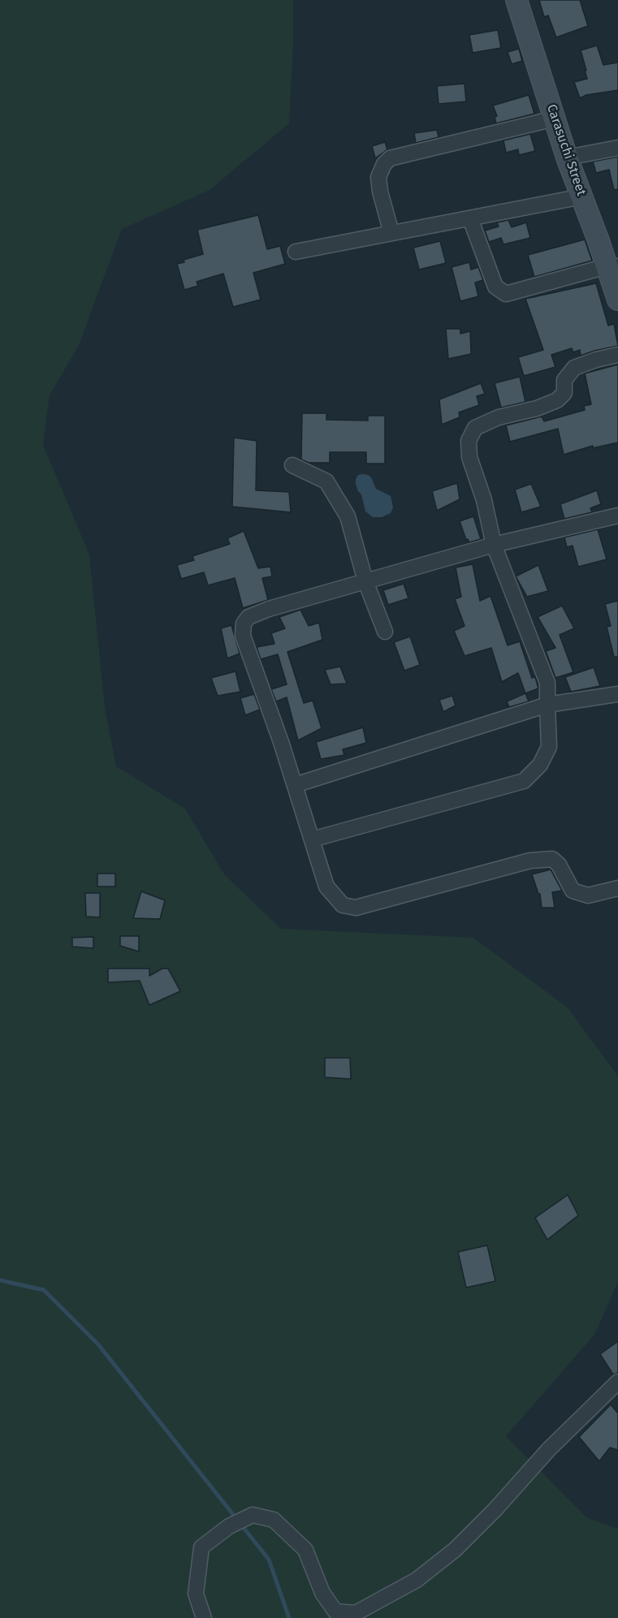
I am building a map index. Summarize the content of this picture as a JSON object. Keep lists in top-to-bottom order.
{
  "streets": {
    "street": ["Carasuchi Street"]
  }
}
